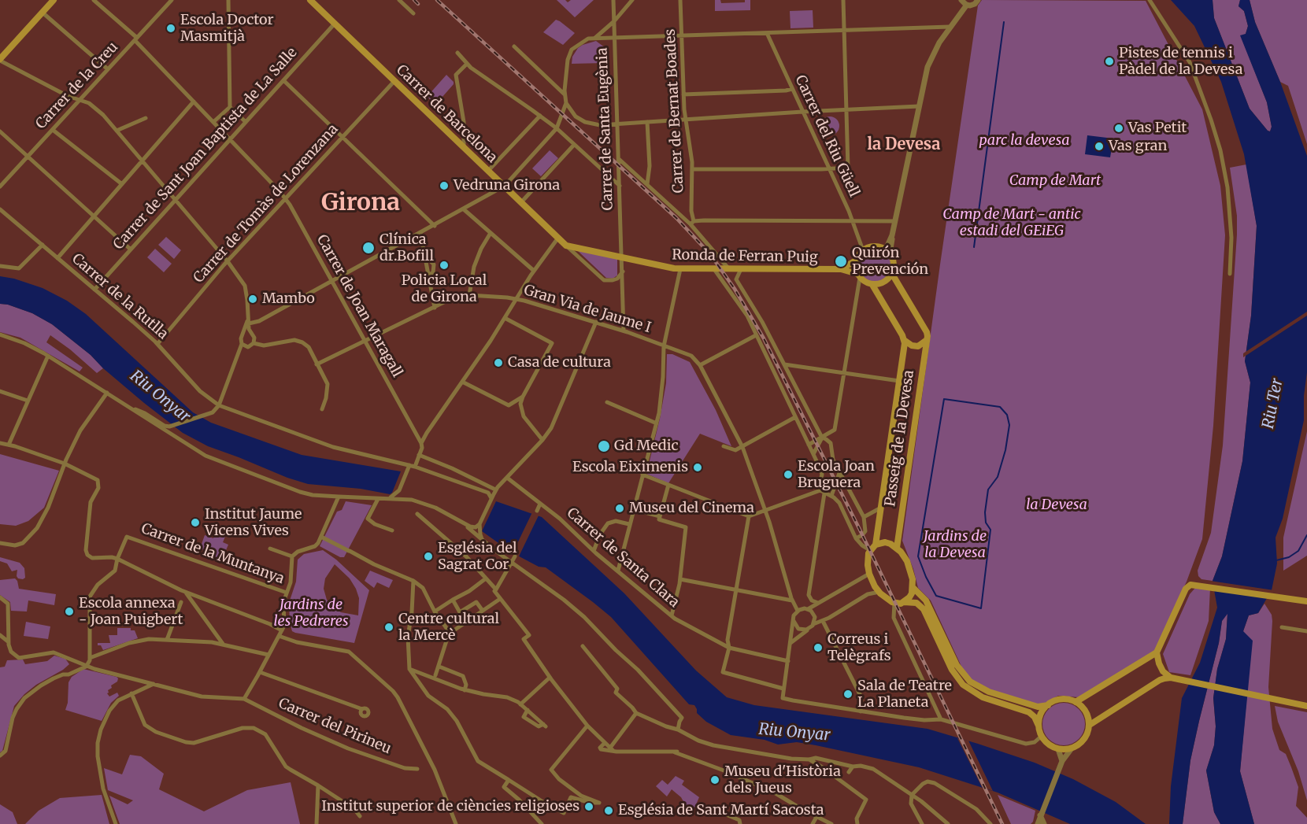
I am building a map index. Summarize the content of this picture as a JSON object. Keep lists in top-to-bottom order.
{
  "streets": {
    "main road": ["Carrer de Barcelona", "Ronda de Ferran Puig", "Passeig de la Devesa"],
    "street": [
      "Carrer de la Creu",
      "Carrer de Bernat Boades",
      "Carrer de Santa Eugènia",
      "Carrer del Riu Güell",
      "Carrer de Sant Joan Baptista de La Salle",
      "Carrer de Tomàs de Lorenzana",
      "Carrer de la Rutlla",
      "Carrer de Joan Maragall",
      "Gran Via de Jaume I",
      "Carrer de la Muntanya",
      "Carrer de Santa Clara",
      "Carrer del Pirineu"
    ]
  },
  "crossings": [
    ["Carrer de la Creu", "Carrer de Joan Maragall"],
    ["Carrer de Barcelona", "Carrer de Sant Joan Baptista de La Salle"],
    ["Carrer de Barcelona", "Carrer de Tomàs de Lorenzana"],
    ["Carrer de Barcelona", "Ronda de Ferran Puig"],
    ["Carrer de Santa Eugènia", "Ronda de Ferran Puig"],
    ["Carrer de Santa Eugènia", "Gran Via de Jaume I"],
    ["Carrer del Riu Güell", "Ronda de Ferran Puig"],
    ["Carrer del Riu Güell", "Passeig de la Devesa"],
    ["Carrer de Sant Joan Baptista de La Salle", "Carrer de la Rutlla"],
    ["Carrer de Sant Joan Baptista de La Salle", "Carrer de Joan Maragall"],
    ["Carrer de Tomàs de Lorenzana", "Carrer de la Rutlla"],
    ["Carrer de Tomàs de Lorenzana", "Carrer de Joan Maragall"],
    ["Ronda de Ferran Puig", "Passeig de la Devesa"],
    ["Carrer de Joan Maragall", "Gran Via de Jaume I"]
  ],
  "districts": ["la Devesa", "Girona"],
  "water": ["Riu Onyar", "Riu Ter"],
  "parks": [
    "parc la devesa",
    "Camp de Mart",
    "Camp de Mart - antic estadi del GEiEG",
    "la Devesa",
    "Jardins de la Devesa",
    "Jardins de les Pedreres"
  ],
  "places": [
    "Escola Doctor Masmitjà",
    "Pistes de tennis i Pàdel de la Devesa",
    "Vas Petit",
    "Vas gran",
    "Vedruna Girona",
    "Clínica dr.Bofill",
    "Quirón Prevención",
    "Policia Local de Girona",
    "Mambo",
    "Casa de cultura",
    "Gd Medic",
    "Escola Eiximenis",
    "Escola Joan Bruguera",
    "Museu del Cinema",
    "Institut Jaume Vicens Vives",
    "Església del Sagrat Cor",
    "Escola annexa - Joan Puigbert",
    "Centre cultural la Mercè",
    "Correus i Telègrafs",
    "Sala de Teatre La Planeta",
    "Museu d'Història dels Jueus",
    "Institut superior de ciències religioses",
    "Església de Sant Martí Sacosta"
  ]
}
